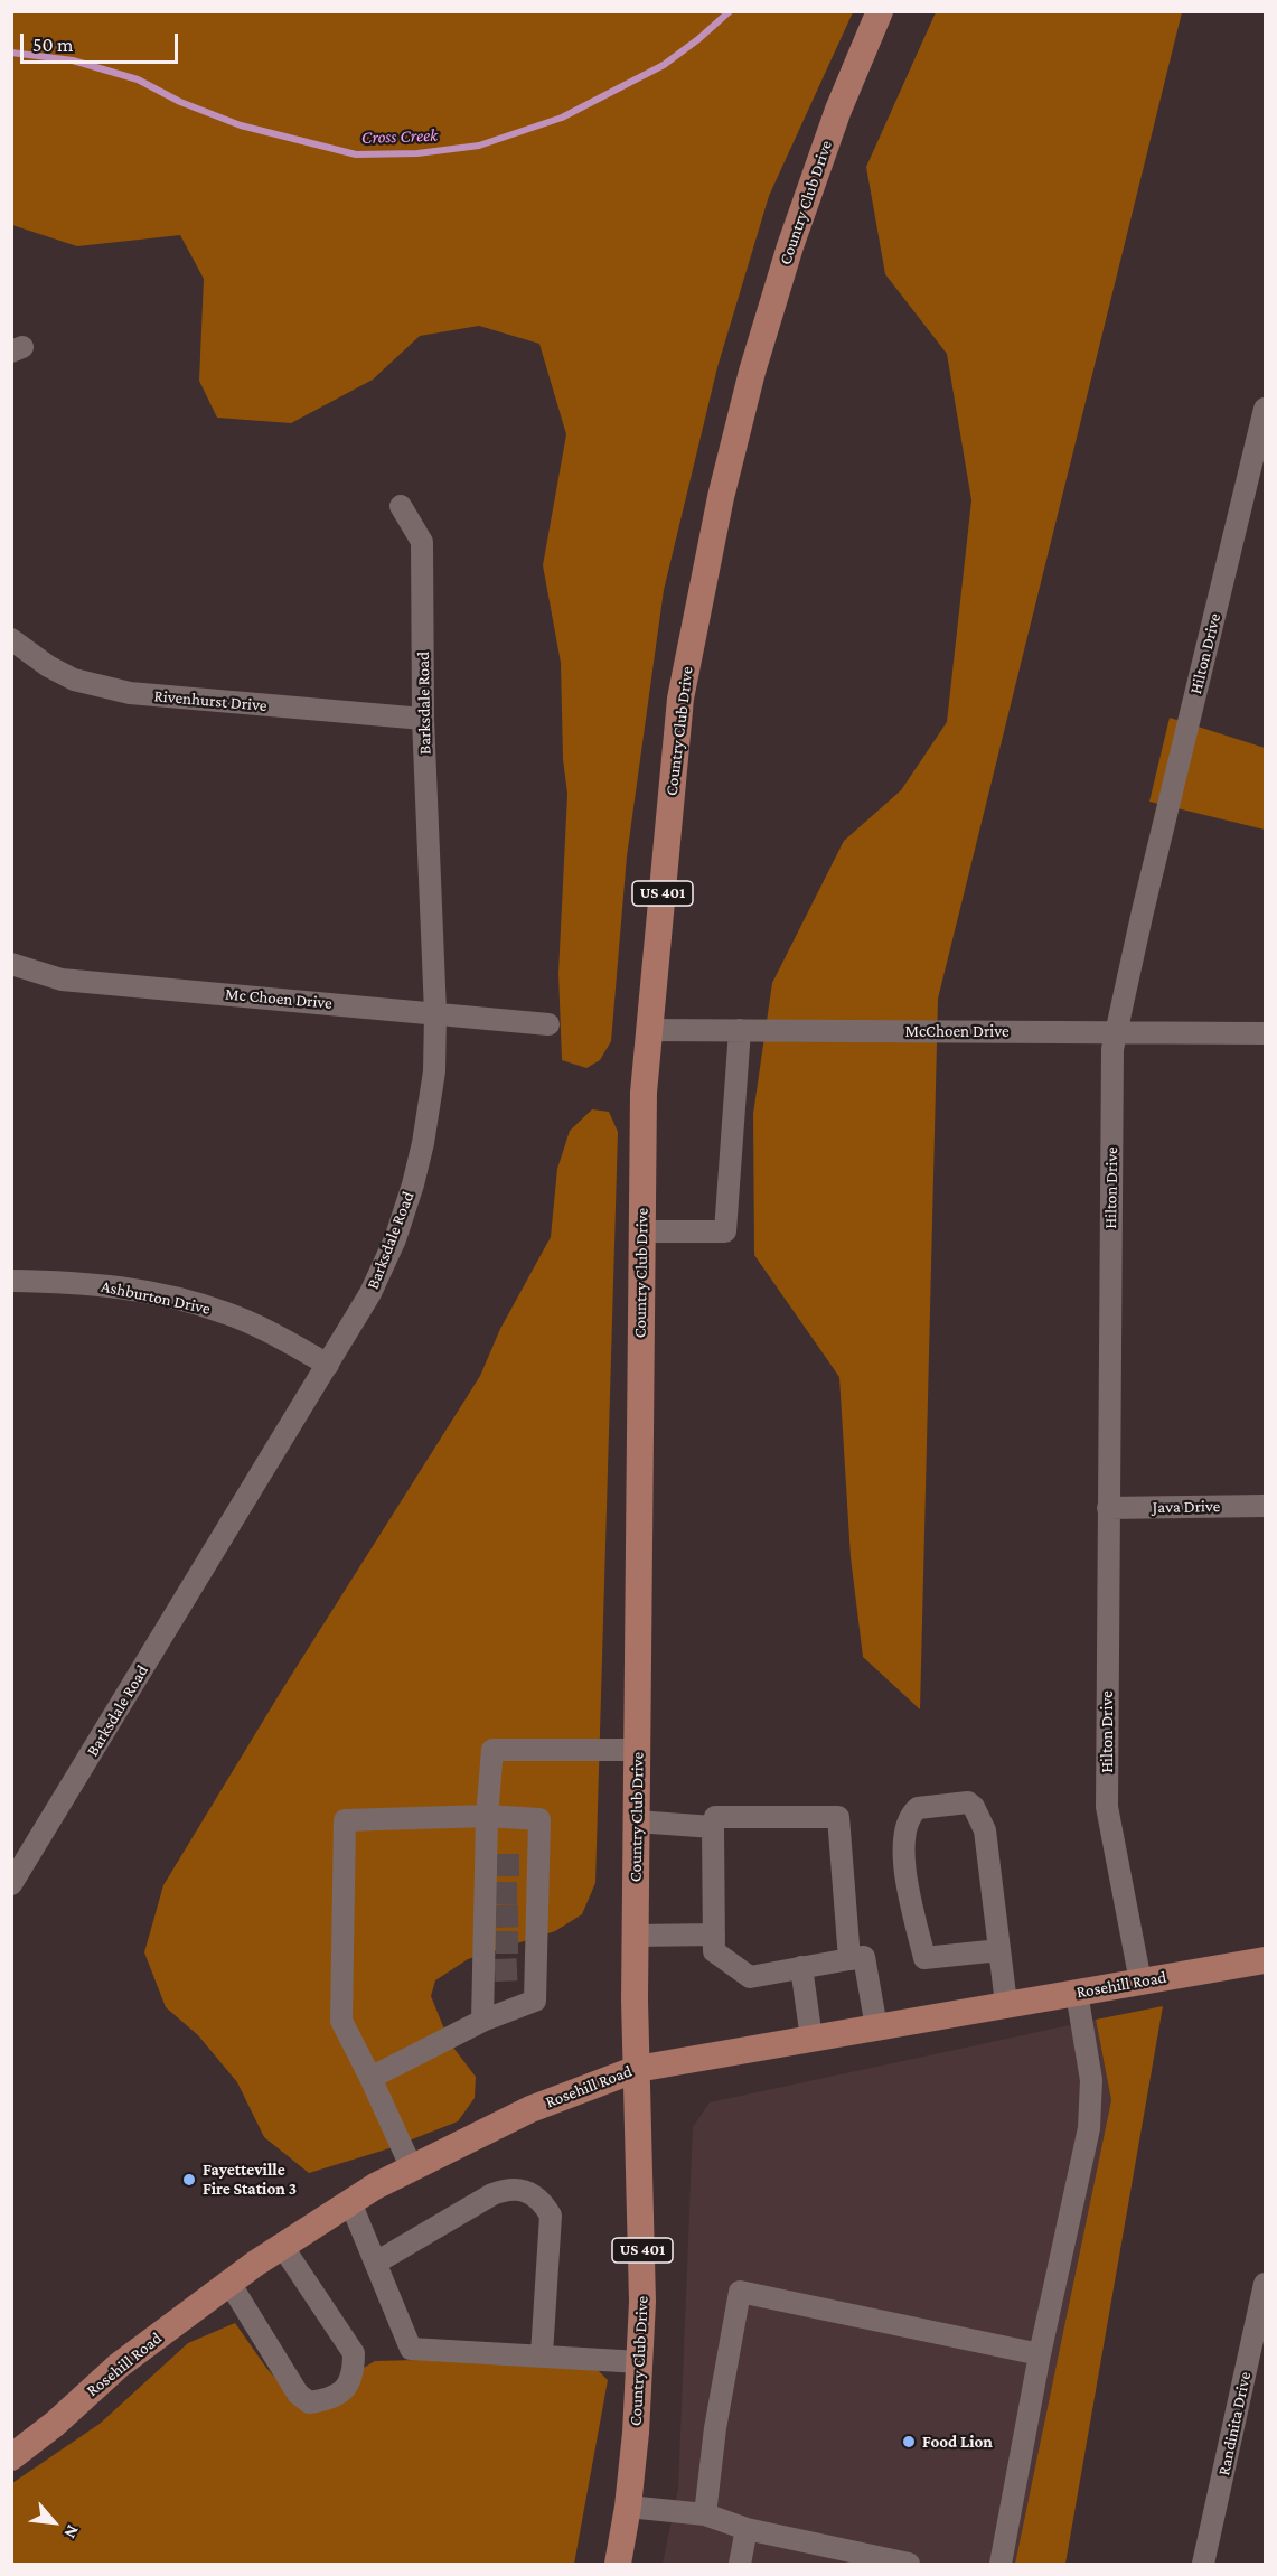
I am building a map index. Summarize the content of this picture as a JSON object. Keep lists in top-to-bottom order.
{
  "streets": {
    "main road": ["Country Club Drive", "US 401", "Rosehill Road"],
    "street": [
      "Hilton Drive",
      "Rivenhurst Drive",
      "Barksdale Road",
      "Mc Choen Drive",
      "McChoen Drive",
      "Ashburton Drive",
      "Java Drive",
      "Randinita Drive"
    ]
  },
  "crossings": [
    ["Country Club Drive", "McChoen Drive"],
    ["Country Club Drive", "Rosehill Road"],
    ["Hilton Drive", "McChoen Drive"],
    ["Hilton Drive", "Java Drive"],
    ["Hilton Drive", "Rosehill Road"],
    ["Rivenhurst Drive", "Barksdale Road"],
    ["Barksdale Road", "Mc Choen Drive"],
    ["Barksdale Road", "Ashburton Drive"]
  ],
  "water": ["Cross Creek"],
  "places": ["Fayetteville Fire Station 3", "Food Lion"],
  "scale_bar": "50 m",
  "north": "bottom right"
}
